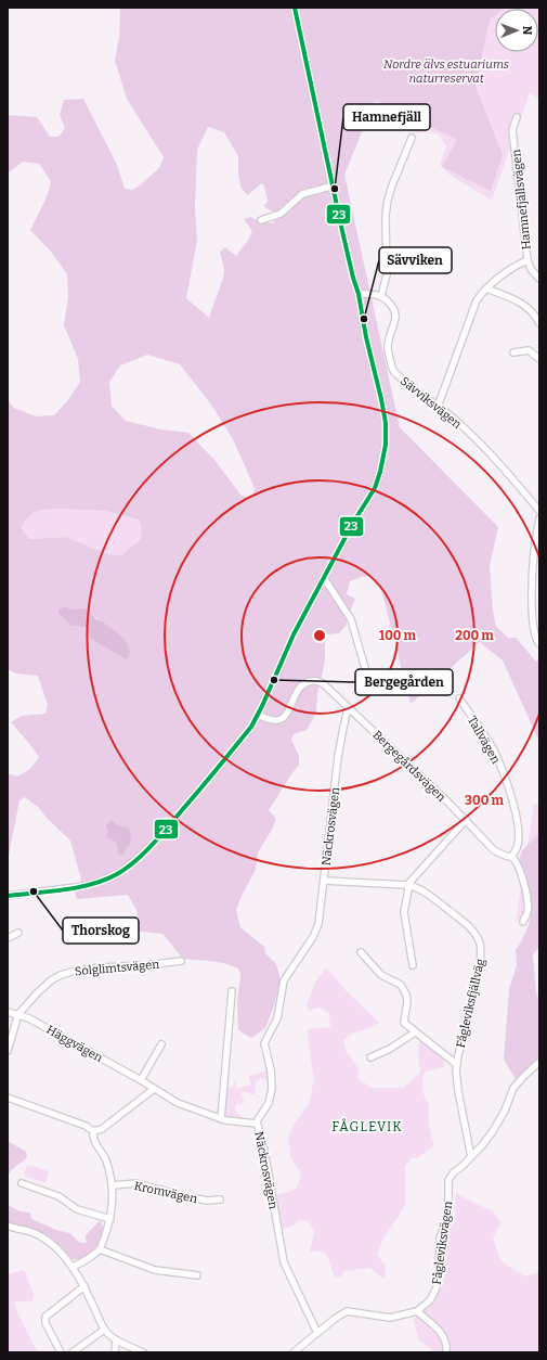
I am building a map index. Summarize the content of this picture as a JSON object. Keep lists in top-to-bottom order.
{
  "streets": {
    "street": [
      "Hamnefjällsvägen",
      "Sävviksvägen",
      "Tallvägen",
      "Bergegårdsvägen",
      "Näckrosvägen",
      "Solglimtsvägen",
      "Fågleviksfjällväg",
      "Häggvägen",
      "Kromvägen",
      "Fågleviksvägen"
    ]
  },
  "crossings": [
    ["Tallvägen", "Bergegårdsvägen"],
    ["Bergegårdsvägen", "Näckrosvägen"],
    ["Näckrosvägen", "Häggvägen"],
    ["Solglimtsvägen", "Häggvägen"],
    ["Fågleviksfjällväg", "Fågleviksvägen"]
  ],
  "districts": ["FÅGLEVIK"],
  "parks": ["Nordre älvs estuariums naturreservat"],
  "places": [
    "Hamnefjäll",
    "Sävviken",
    "Bergegården",
    "Thorskog"
  ],
  "lines": ["transit line 23"],
  "north": "right",
  "rings": ["100 m", "200 m", "300 m"]
}
